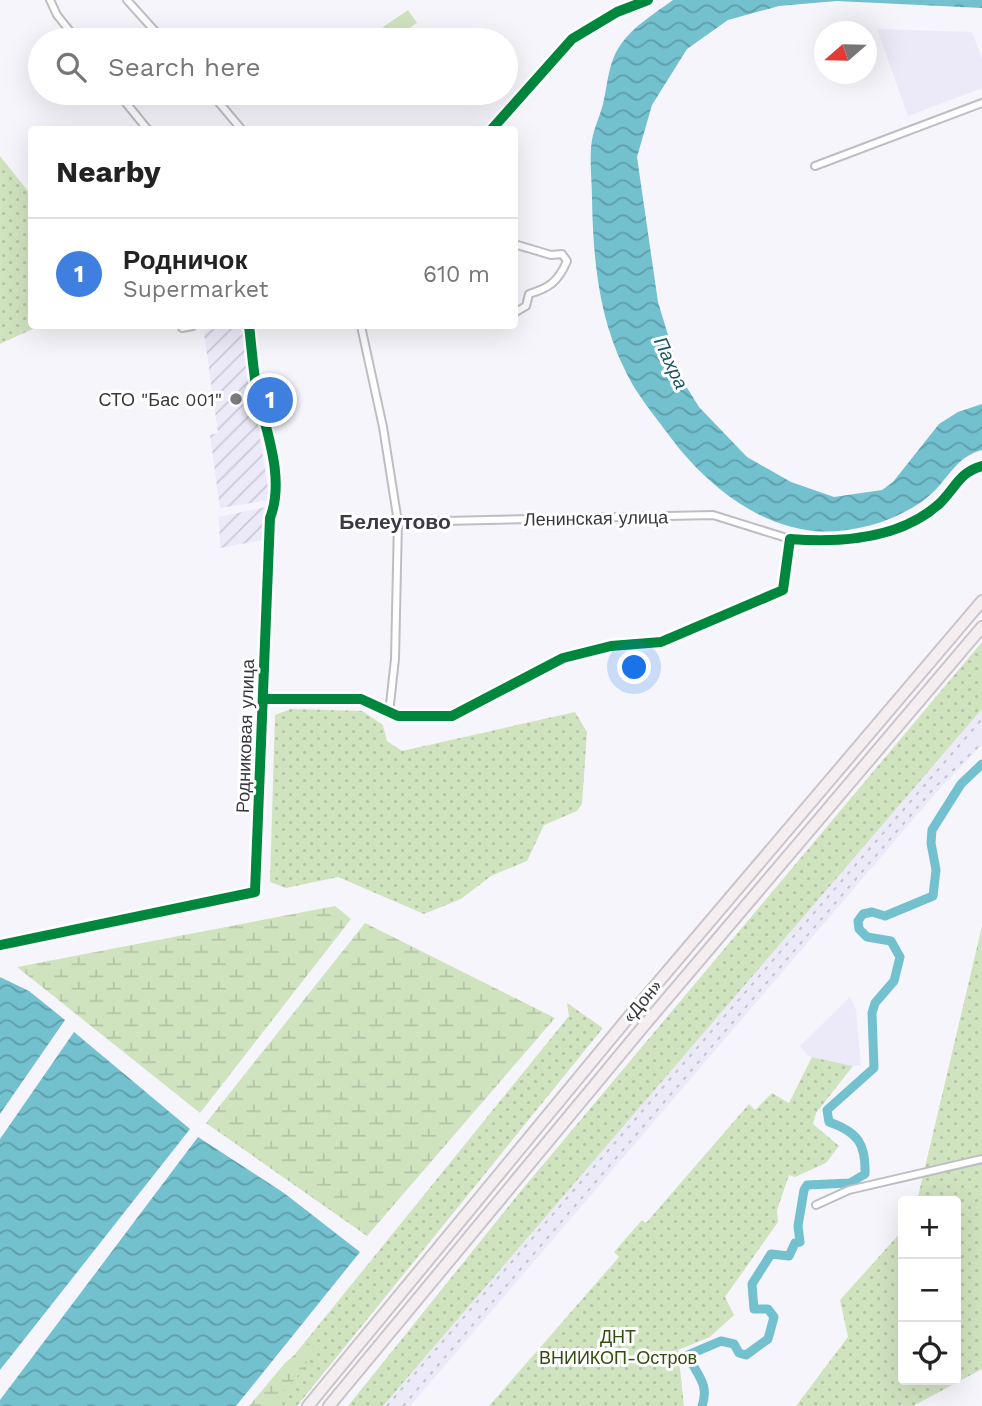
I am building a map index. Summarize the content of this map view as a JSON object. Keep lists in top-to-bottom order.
{
  "streets": {
    "highway": ["«Дон»"],
    "street": ["Ленинская улица", "Родниковая улица"]
  },
  "districts": ["Белеутово"],
  "water": ["Пахра"],
  "parks": ["ДНТ ВНИИКОП-Остров"],
  "places": ["СТО \"Бас 001\""],
  "north": "left",
  "page": {
    "search": "Search here",
    "heading": "Nearby",
    "list": [
      {
        "mark": "1",
        "name": "Родничок",
        "note": "Supermarket",
        "value": "610 m"
      }
    ],
    "pins": "1",
    "map_buttons": ["+", "−"]
  }
}
